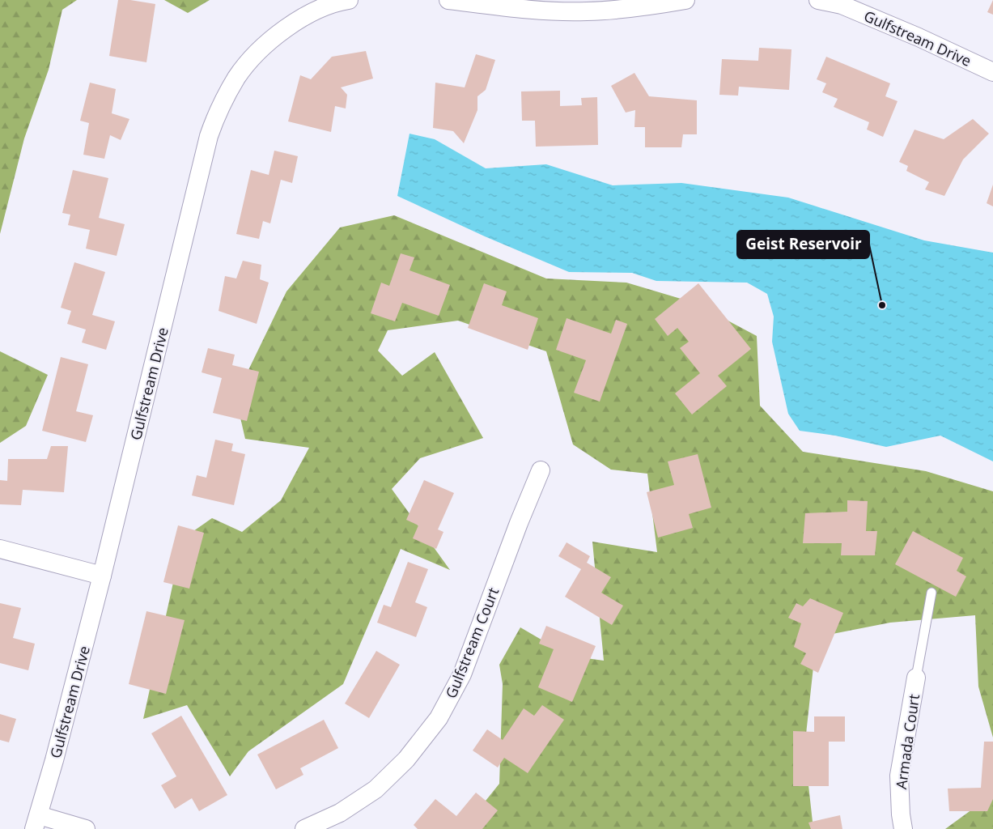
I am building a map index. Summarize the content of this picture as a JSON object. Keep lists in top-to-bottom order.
{
  "streets": {
    "street": ["Gulfstream Drive", "Gulfstream Court", "Armada Court"]
  },
  "places": ["Geist Reservoir"]
}
